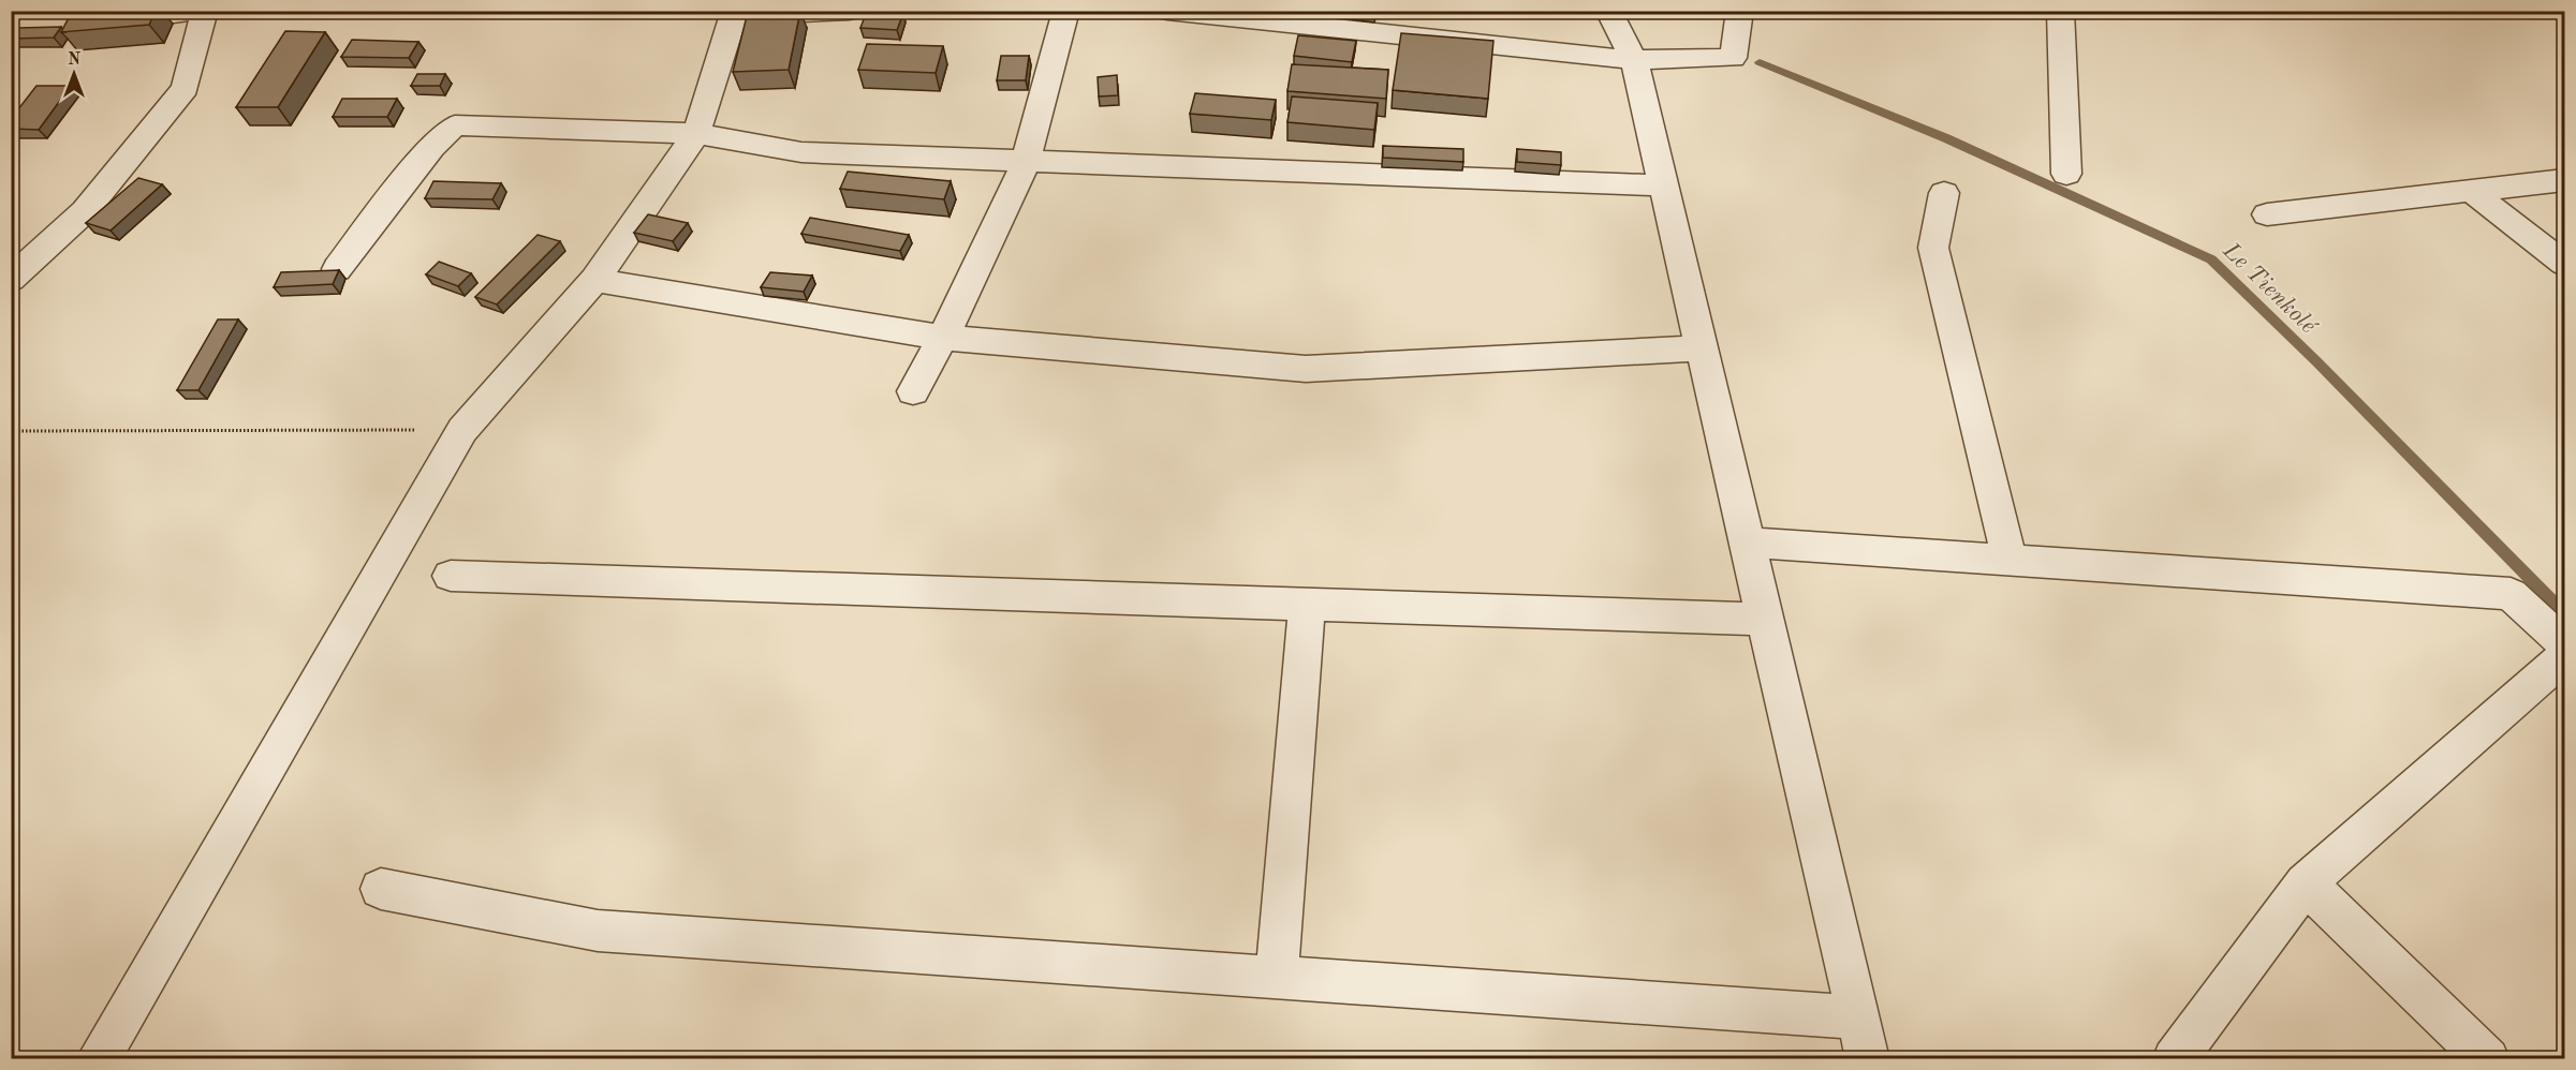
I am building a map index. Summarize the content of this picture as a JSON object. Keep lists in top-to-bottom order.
{
  "water": ["Le Tienkolé"],
  "north": "top"
}
